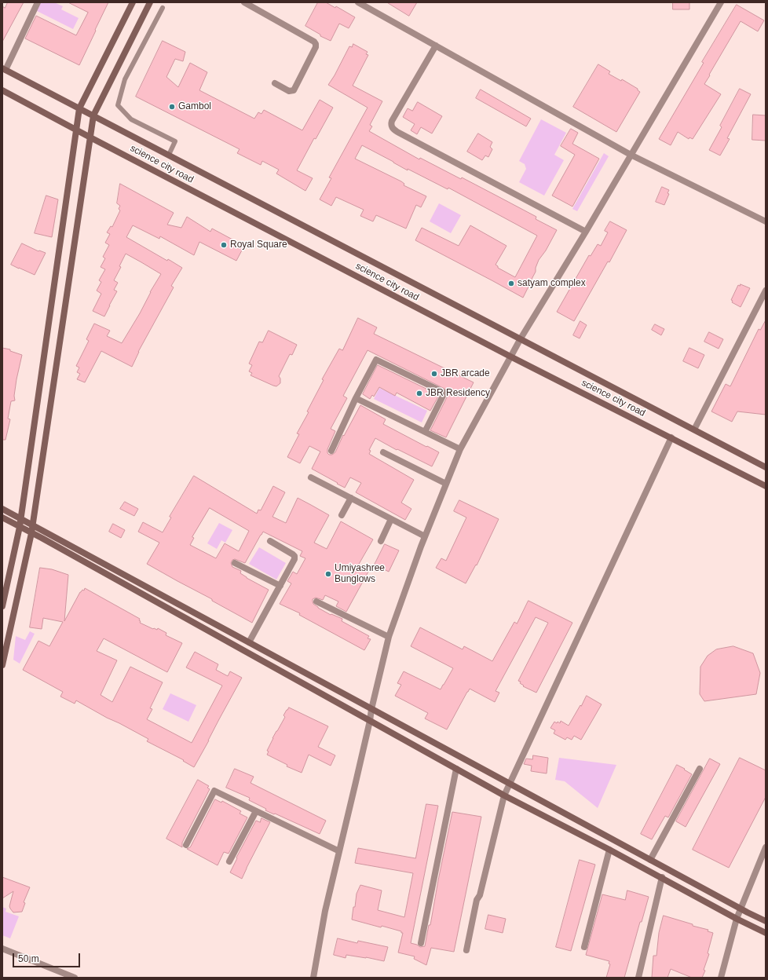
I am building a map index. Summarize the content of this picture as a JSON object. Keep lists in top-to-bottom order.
{
  "streets": {
    "street": ["science city road"]
  },
  "places": [
    "Gambol",
    "Royal Square",
    "satyam complex",
    "JBR arcade",
    "JBR Residency",
    "Umiyashree Bunglows"
  ],
  "scale_bar": "50 m"
}
